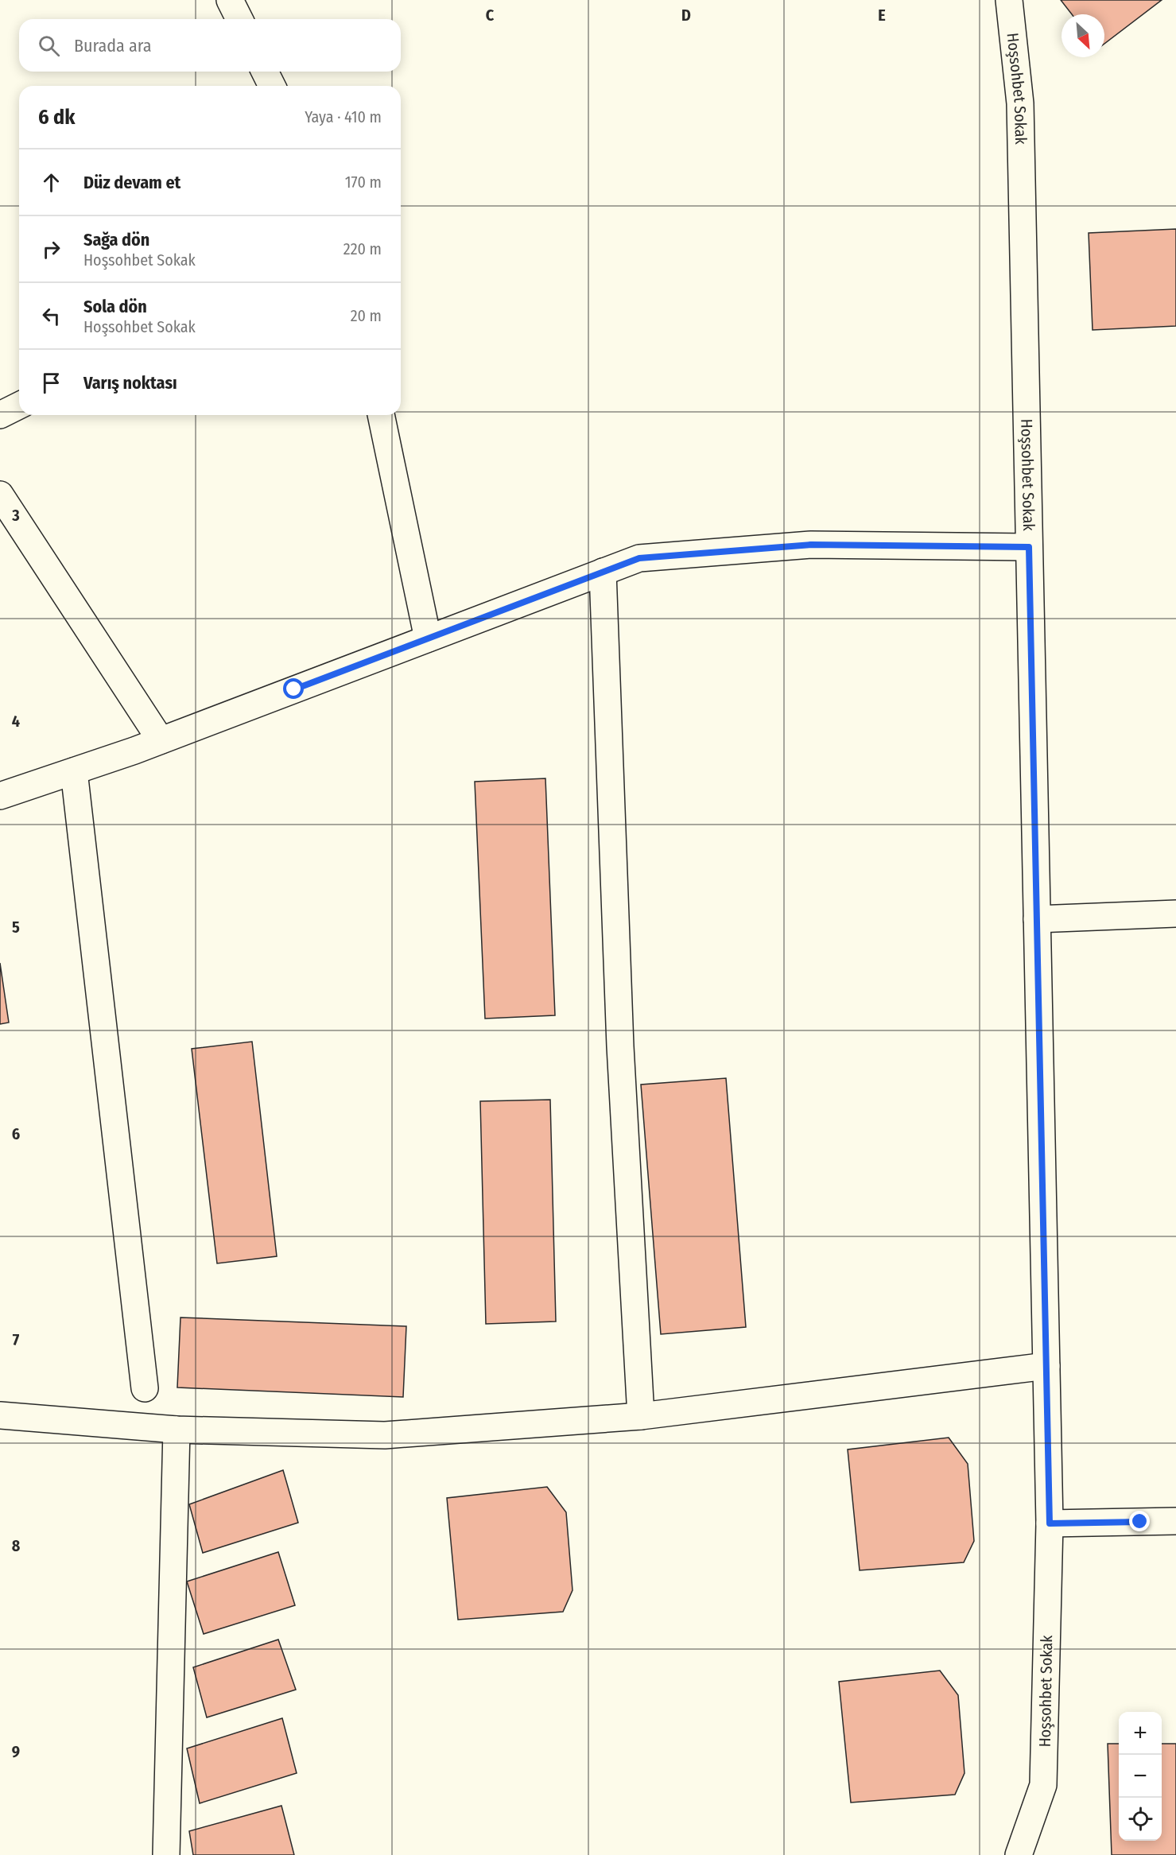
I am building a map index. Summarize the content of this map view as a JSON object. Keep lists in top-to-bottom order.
{
  "streets": {
    "street": ["Hoşsohbet Sokak"]
  },
  "north": "bottom right",
  "page": {
    "search": "Burada ara",
    "heading": ["6 dk", "Yaya · 410 m"],
    "list": [
      ["Düz devam et", "170 m"],
      ["Sağa dön", "Hoşsohbet Sokak", "220 m"],
      ["Sola dön", "Hoşsohbet Sokak", "20 m"],
      "Varış noktası"
    ],
    "map_buttons": ["+", "−"]
  },
  "grid": {
    "columns": ["C", "D", "E"],
    "rows": [
      "3",
      "4",
      "5",
      "6",
      "7",
      "8",
      "9"
    ]
  }
}
